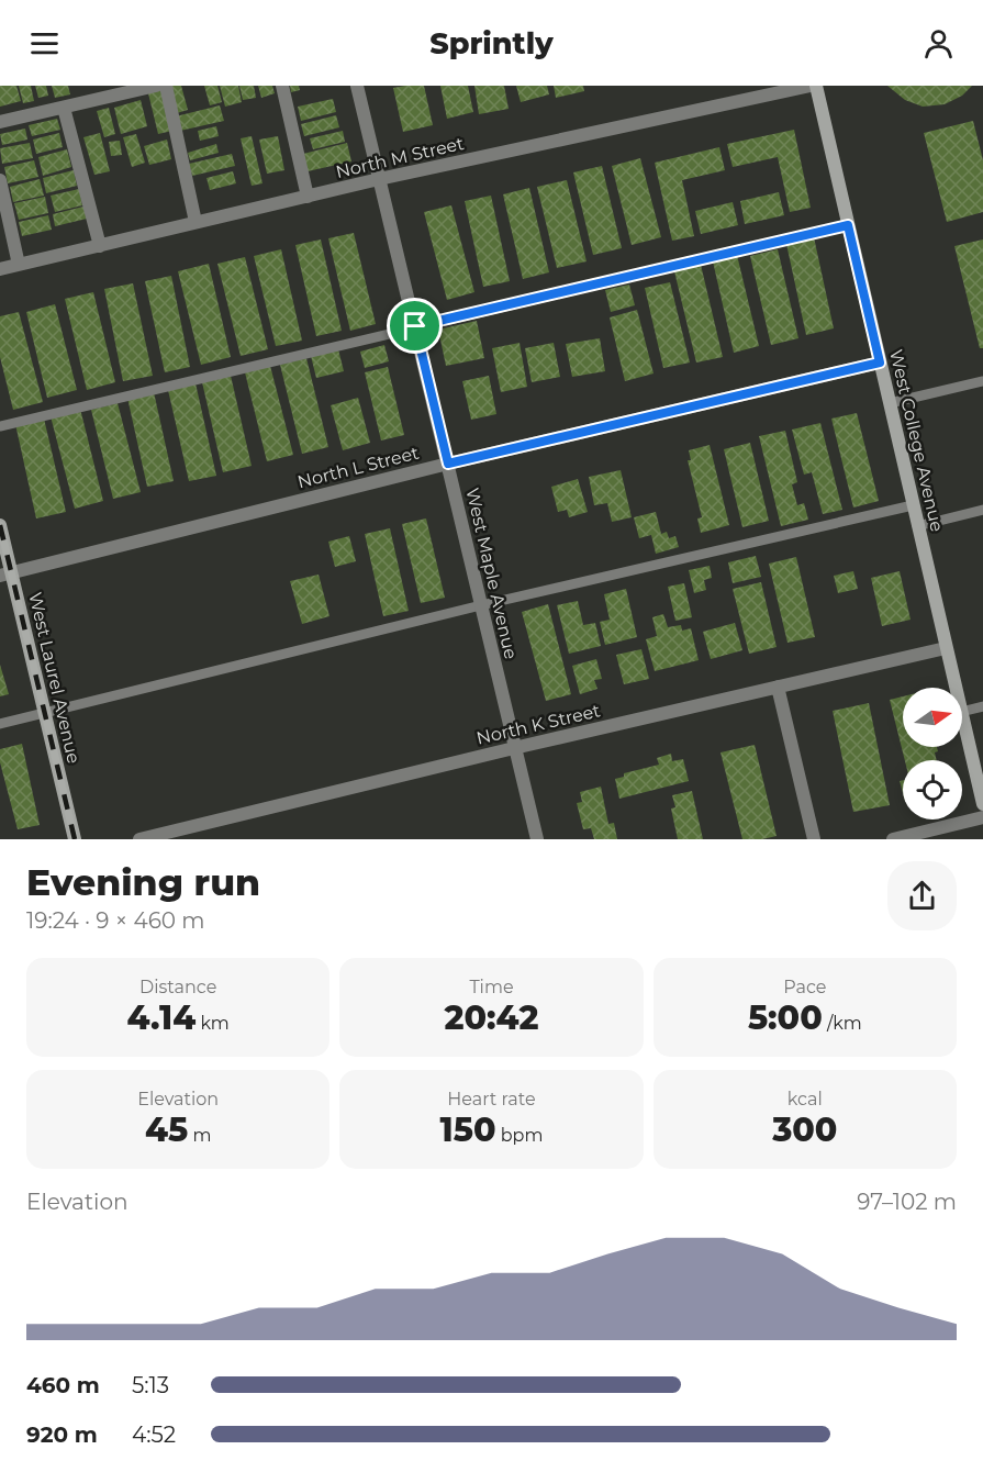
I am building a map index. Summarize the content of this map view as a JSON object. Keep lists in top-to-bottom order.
{
  "streets": {
    "street": [
      "North M Street",
      "West College Avenue",
      "North L Street",
      "West Maple Avenue",
      "West Laurel Avenue",
      "North K Street"
    ]
  },
  "crossings": [
    ["North M Street", "West Maple Avenue"],
    ["West College Avenue", "North L Street"],
    ["West College Avenue", "North K Street"],
    ["North L Street", "West Maple Avenue"],
    ["North L Street", "West Laurel Avenue"],
    ["West Maple Avenue", "North K Street"]
  ],
  "north": "right",
  "page": {
    "header": "Sprintly",
    "heading": ["Evening run", "19:24 · 9 × 460 m"],
    "stats": [
      ["Distance", "4.14 km"],
      ["Time", "20:42"],
      ["Pace", "5:00 /km"],
      ["Elevation", "45 m"],
      ["Heart rate", "150 bpm"],
      ["kcal", "300"]
    ],
    "chart": ["Elevation", "97–102 m"],
    "list": [
      {
        "name": "460 m",
        "note": "5:13"
      },
      {
        "name": "920 m",
        "note": "4:52"
      }
    ]
  }
}
